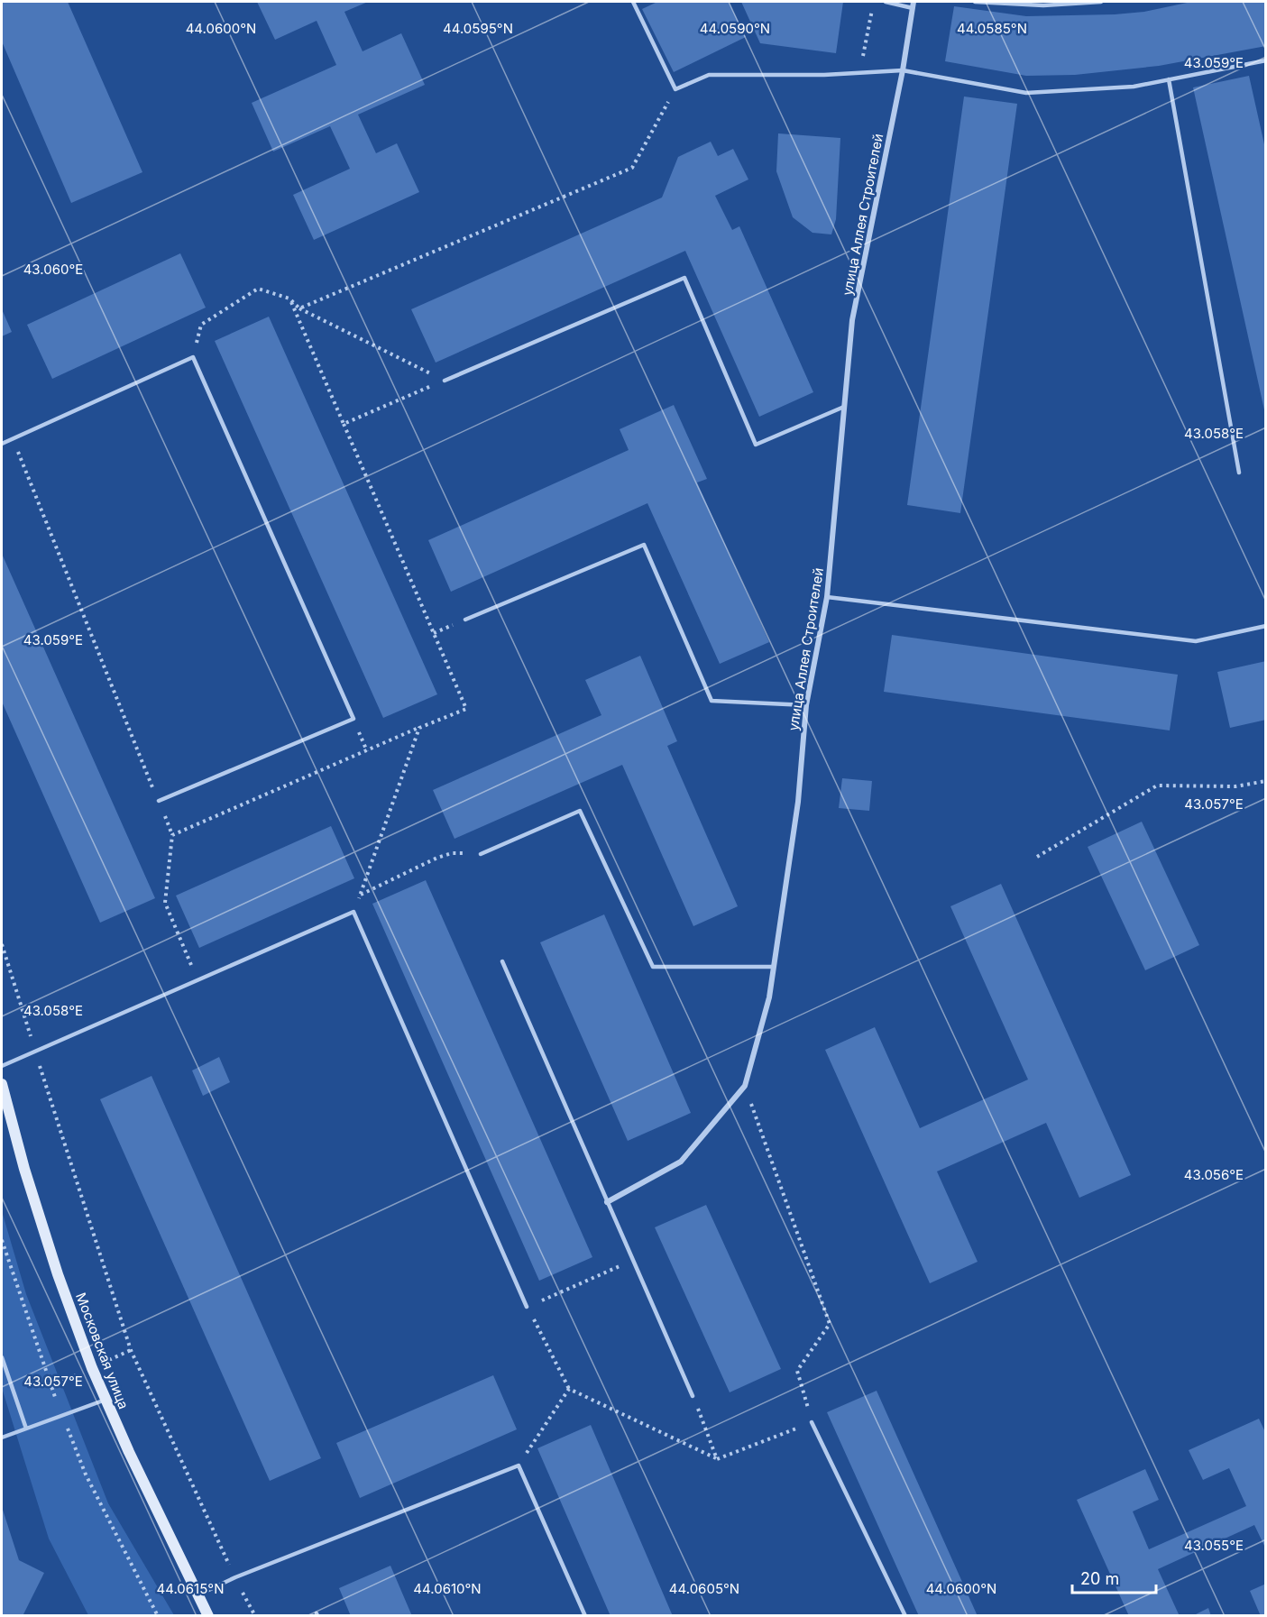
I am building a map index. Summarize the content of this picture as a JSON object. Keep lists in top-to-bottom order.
{
  "streets": {
    "street": ["улица Аллея Строителей", "Московская улица"]
  },
  "scale_bar": "20 m",
  "coordinates": [
    "44.0600°N",
    "44.0595°N",
    "44.0585°N",
    "44.0590°N",
    "43.059°E",
    "43.060°E",
    "43.058°E",
    "43.057°E",
    "43.056°E",
    "43.055°E",
    "44.0615°N",
    "44.0610°N",
    "44.0605°N"
  ]
}
